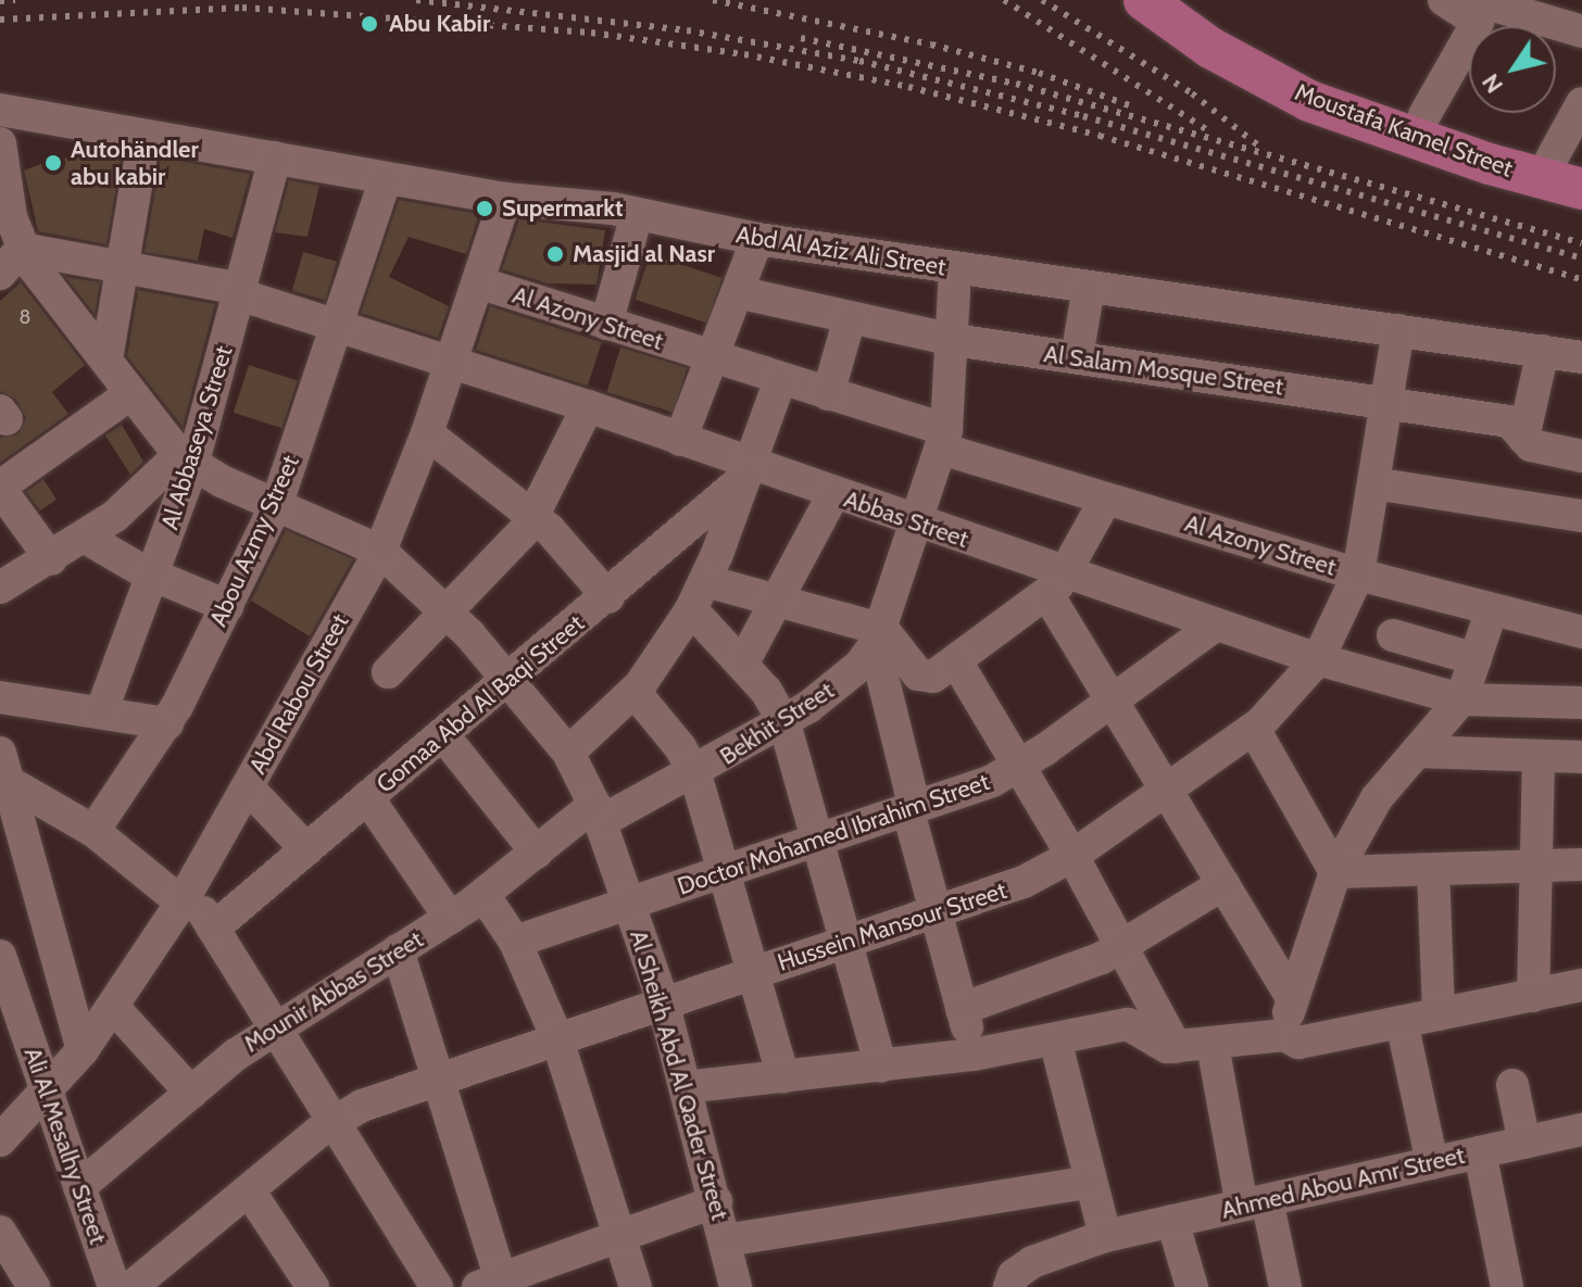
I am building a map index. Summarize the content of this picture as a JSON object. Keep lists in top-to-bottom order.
{
  "streets": {
    "main road": ["Moustafa Kamel Street"],
    "street": [
      "Abd Al Aziz Ali Street",
      "Al Azony Street",
      "Al Salam Mosque Street",
      "Al Abbaseya Street",
      "Abbas Street",
      "Abou Azmy Street",
      "Abd Rabou Street",
      "Gomaa Abd Al Baqi Street",
      "Bekhit Street",
      "Doctor Mohamed Ibrahim Street",
      "Hussein Mansour Street",
      "Mounir Abbas Street",
      "Al Sheikh Abd Al Qader Street",
      "Ali Al Mesalhy Street",
      "Ahmed Abou Amr Street"
    ]
  },
  "crossings": [
    ["Abd Al Aziz Ali Street", "Al Abbaseya Street"],
    ["Abd Al Aziz Ali Street", "Abou Azmy Street"],
    ["Abd Al Aziz Ali Street", "Abd Rabou Street"],
    ["Abd Al Aziz Ali Street", "Bekhit Street"],
    ["Abd Al Aziz Ali Street", "Hussein Mansour Street"],
    ["Al Azony Street", "Abd Rabou Street"],
    ["Al Azony Street", "Bekhit Street"],
    ["Al Azony Street", "Hussein Mansour Street"],
    ["Al Salam Mosque Street", "Bekhit Street"],
    ["Al Salam Mosque Street", "Hussein Mansour Street"],
    ["Al Abbaseya Street", "Abbas Street"],
    ["Al Abbaseya Street", "Al Sheikh Abd Al Qader Street"],
    ["Abbas Street", "Abou Azmy Street"],
    ["Abbas Street", "Abd Rabou Street"],
    ["Abbas Street", "Gomaa Abd Al Baqi Street"],
    ["Abbas Street", "Bekhit Street"],
    ["Abbas Street", "Doctor Mohamed Ibrahim Street"],
    ["Abbas Street", "Hussein Mansour Street"],
    ["Abbas Street", "Al Sheikh Abd Al Qader Street"],
    ["Abou Azmy Street", "Al Sheikh Abd Al Qader Street"],
    ["Abd Rabou Street", "Al Sheikh Abd Al Qader Street"],
    ["Abd Rabou Street", "Ali Al Mesalhy Street"],
    ["Gomaa Abd Al Baqi Street", "Al Sheikh Abd Al Qader Street"],
    ["Bekhit Street", "Mounir Abbas Street"],
    ["Bekhit Street", "Al Sheikh Abd Al Qader Street"],
    ["Doctor Mohamed Ibrahim Street", "Al Sheikh Abd Al Qader Street"],
    ["Hussein Mansour Street", "Al Sheikh Abd Al Qader Street"],
    ["Mounir Abbas Street", "Al Sheikh Abd Al Qader Street"],
    ["Mounir Abbas Street", "Ali Al Mesalhy Street"]
  ],
  "places": [
    "Abu Kabir",
    "Autohändler abu kabir",
    "Supermarkt",
    "Masjid al Nasr"
  ],
  "house_numbers": ["8"],
  "north": "bottom left"
}
